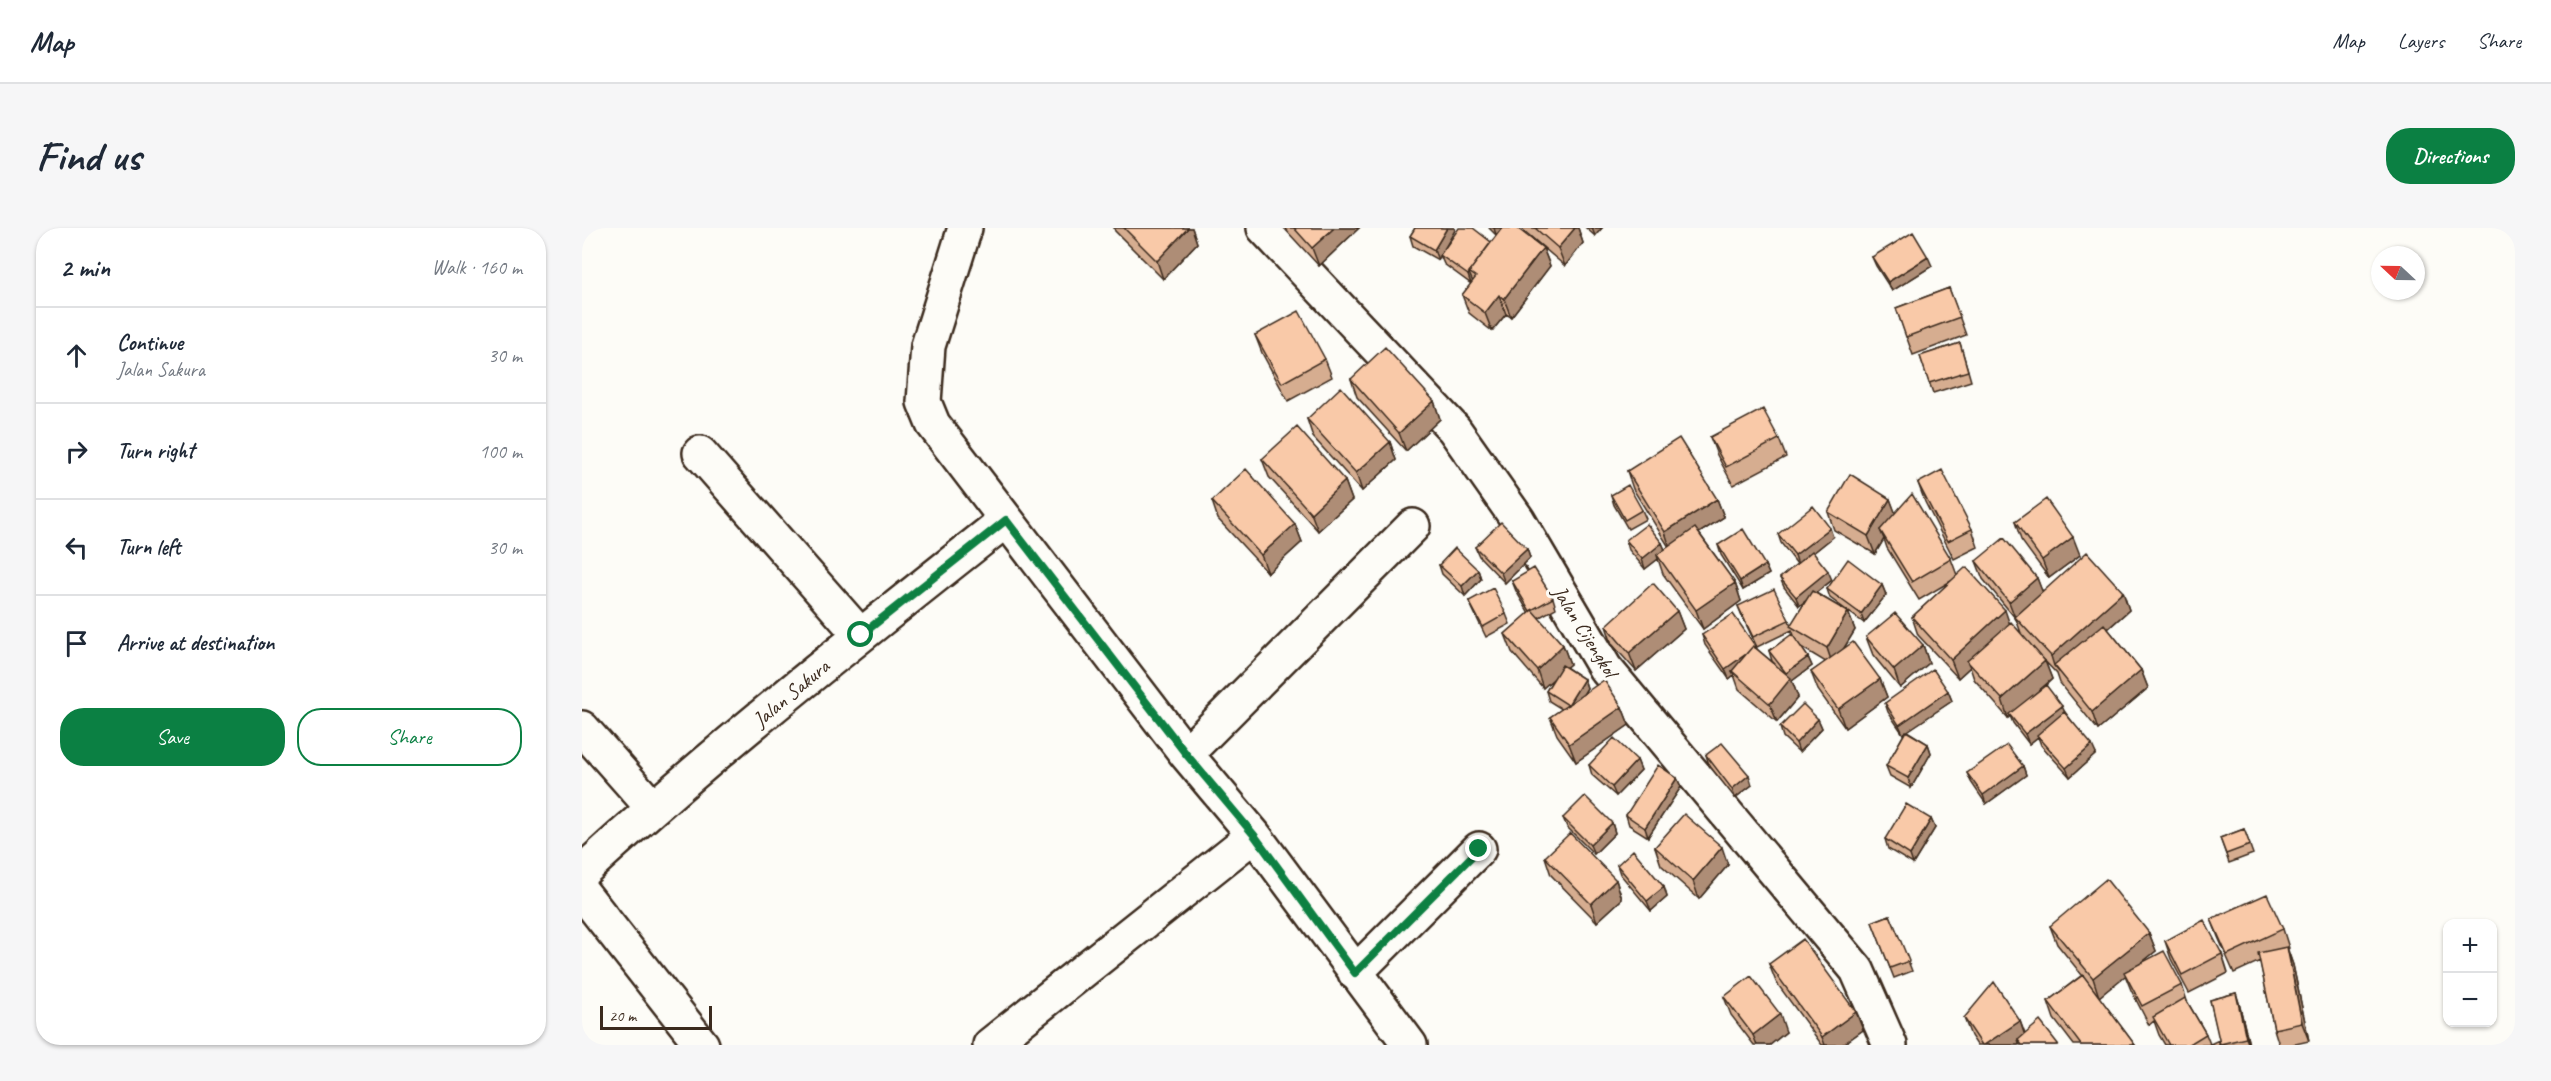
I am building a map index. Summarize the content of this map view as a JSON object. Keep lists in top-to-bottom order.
{
  "streets": {
    "street": ["Jalan Cijengkol", "Jalan Sakura"]
  },
  "scale_bar": "20 m",
  "north": "left",
  "page": {
    "header": "Map",
    "nav": ["Map", "Layers", "Share"],
    "buttons": [
      "Directions",
      ["Save", "Share"]
    ],
    "title": "Find us",
    "heading": ["2 min", "Walk · 160 m"],
    "list": [
      ["Continue", "Jalan Sakura", "30 m"],
      ["Turn right", "100 m"],
      ["Turn left", "30 m"],
      "Arrive at destination"
    ],
    "map_buttons": ["+", "−"],
    "scale": "20 m"
  }
}
